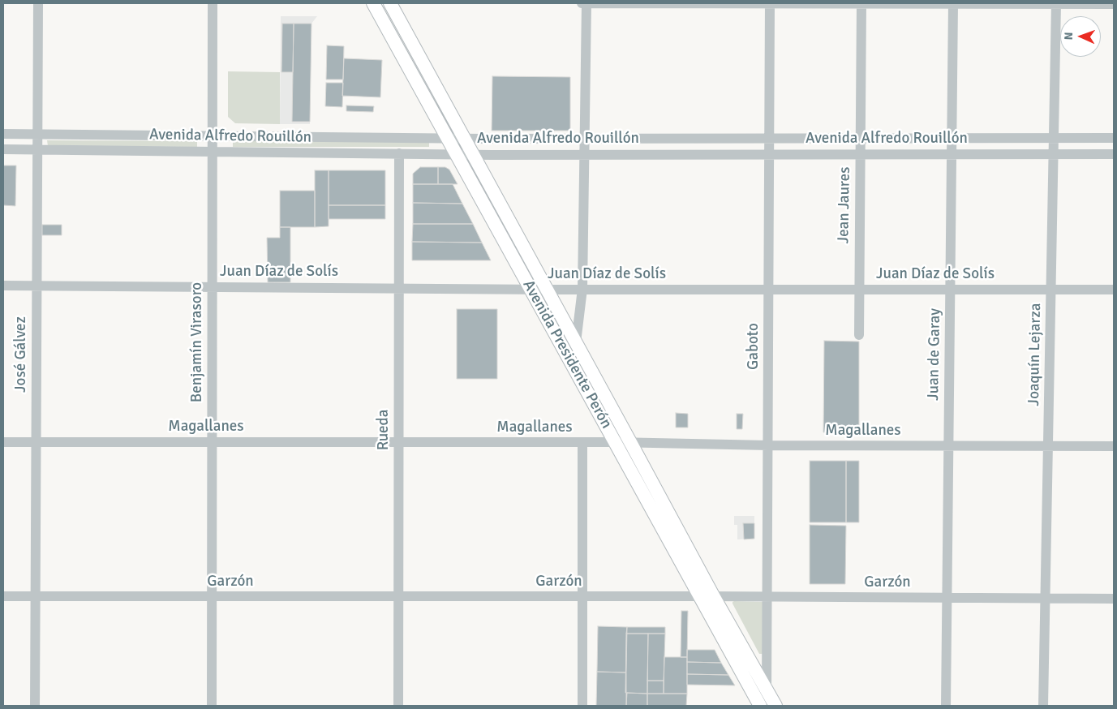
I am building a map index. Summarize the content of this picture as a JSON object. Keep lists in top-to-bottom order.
{
  "streets": {
    "main road": ["Avenida Presidente Perón"],
    "street": [
      "Avenida Alfredo Rouillón",
      "Jean Jaures",
      "Juan Díaz de Solís",
      "Benjamín Virasoro",
      "Gaboto",
      "José Gálvez",
      "Juan de Garay",
      "Joaquín Lejarza",
      "Magallanes",
      "Rueda",
      "Garzón"
    ]
  },
  "crossings": [
    ["Avenida Alfredo Rouillón", "Jean Jaures"],
    ["Avenida Alfredo Rouillón", "Benjamín Virasoro"],
    ["Avenida Alfredo Rouillón", "Gaboto"],
    ["Avenida Alfredo Rouillón", "José Gálvez"],
    ["Avenida Alfredo Rouillón", "Avenida Presidente Perón"],
    ["Avenida Alfredo Rouillón", "Juan de Garay"],
    ["Avenida Alfredo Rouillón", "Joaquín Lejarza"],
    ["Avenida Alfredo Rouillón", "Rueda"],
    ["Jean Jaures", "Juan Díaz de Solís"],
    ["Juan Díaz de Solís", "Benjamín Virasoro"],
    ["Juan Díaz de Solís", "Gaboto"],
    ["Juan Díaz de Solís", "José Gálvez"],
    ["Juan Díaz de Solís", "Avenida Presidente Perón"],
    ["Juan Díaz de Solís", "Juan de Garay"],
    ["Juan Díaz de Solís", "Joaquín Lejarza"],
    ["Juan Díaz de Solís", "Rueda"],
    ["Benjamín Virasoro", "Magallanes"],
    ["Benjamín Virasoro", "Garzón"],
    ["Gaboto", "Avenida Presidente Perón"],
    ["Gaboto", "Magallanes"],
    ["Gaboto", "Garzón"],
    ["José Gálvez", "Magallanes"],
    ["José Gálvez", "Garzón"],
    ["Avenida Presidente Perón", "Magallanes"],
    ["Avenida Presidente Perón", "Garzón"],
    ["Juan de Garay", "Magallanes"],
    ["Juan de Garay", "Garzón"],
    ["Joaquín Lejarza", "Magallanes"],
    ["Joaquín Lejarza", "Garzón"],
    ["Magallanes", "Rueda"],
    ["Rueda", "Garzón"]
  ],
  "north": "left"
}
